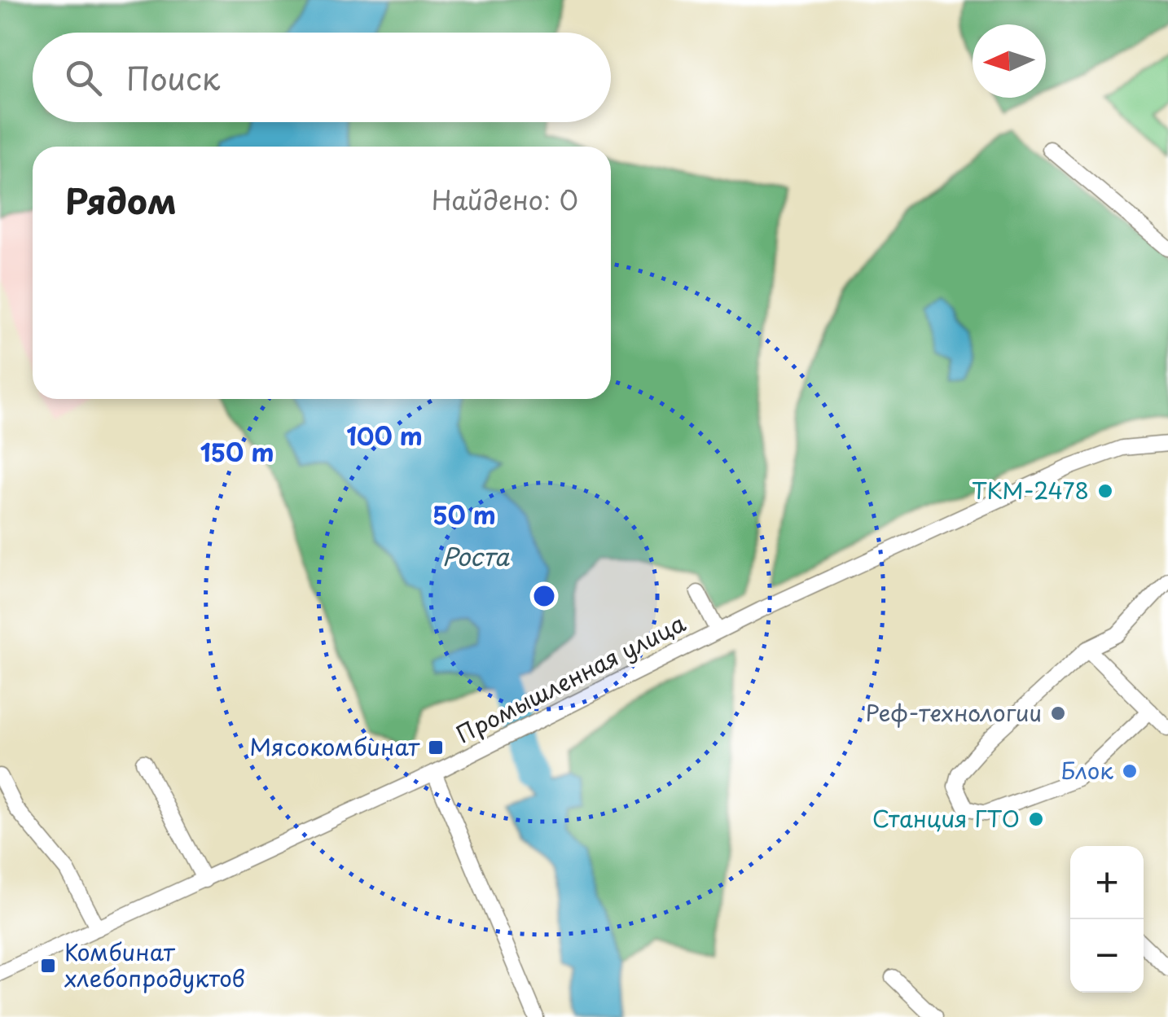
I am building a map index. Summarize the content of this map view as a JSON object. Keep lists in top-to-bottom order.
{
  "streets": {
    "street": ["Промышленная улица"]
  },
  "water": ["Роста"],
  "places": {
    "other": [
      "ТКМ-2478",
      "Реф-технологии",
      "Блок",
      "Станция ГТО"
    ],
    "transit": ["Мясокомбинат", "Комбинат хлебопродуктов"]
  },
  "north": "left",
  "page": {
    "search": "Поиск",
    "heading": ["Рядом", "Найдено: 0"],
    "map_buttons": ["+", "−"]
  },
  "rings": ["100 m", "150 m", "50 m"]
}
